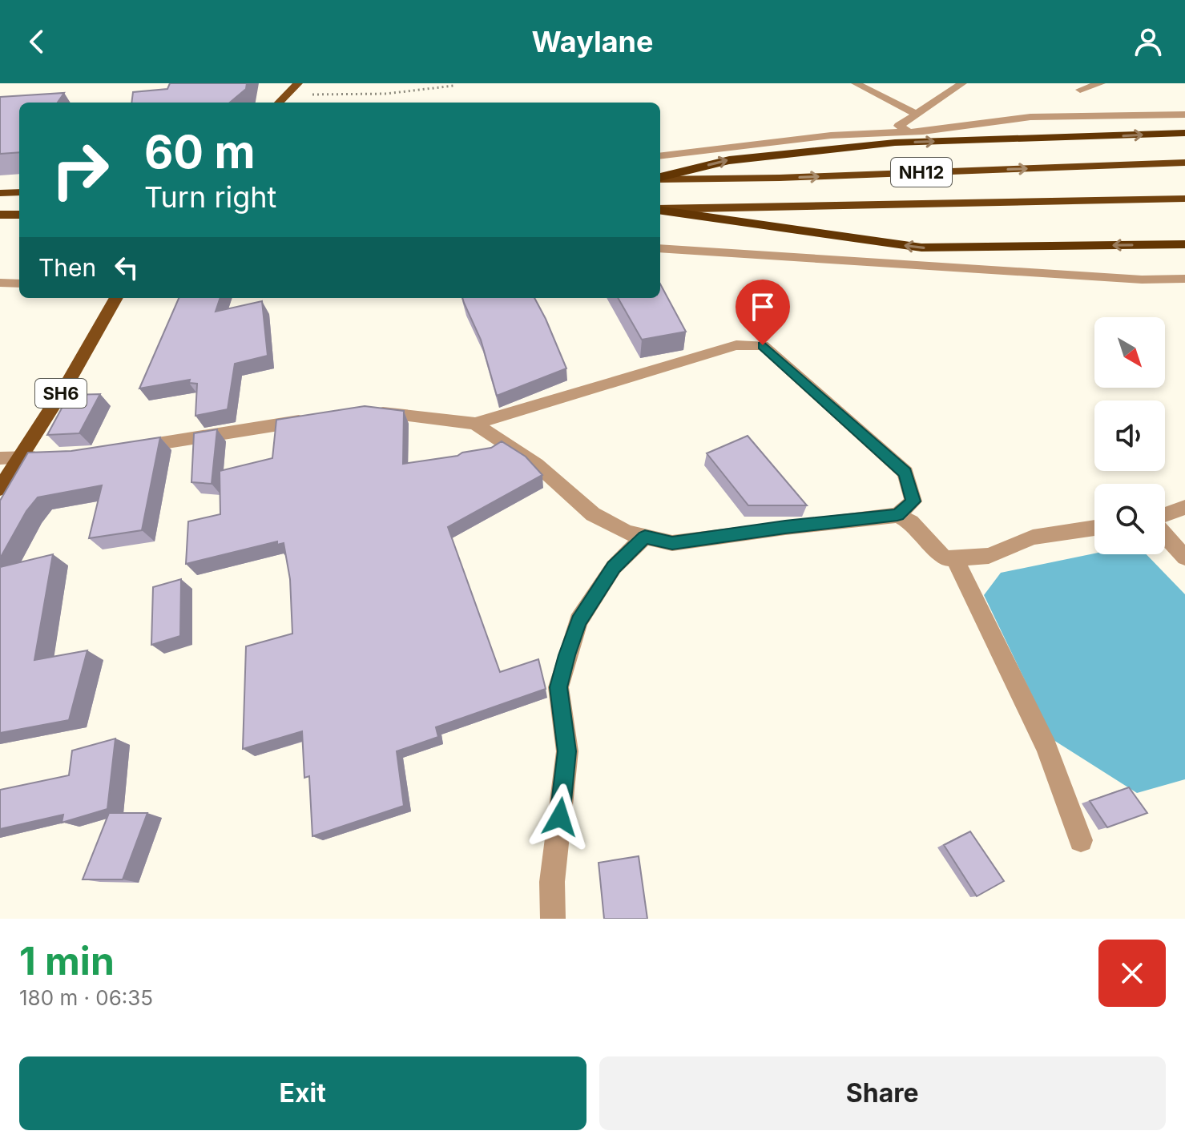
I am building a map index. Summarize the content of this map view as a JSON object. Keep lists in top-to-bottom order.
{
  "streets": {
    "highway": ["NH12"],
    "main road": ["SH6"]
  },
  "north": "bottom right",
  "page": {
    "header": "Waylane",
    "turn": ["60 m", "Turn right"],
    "then": "Then",
    "heading": ["1 min", "180 m · 06:35"],
    "buttons": ["Exit", "Share"]
  }
}
